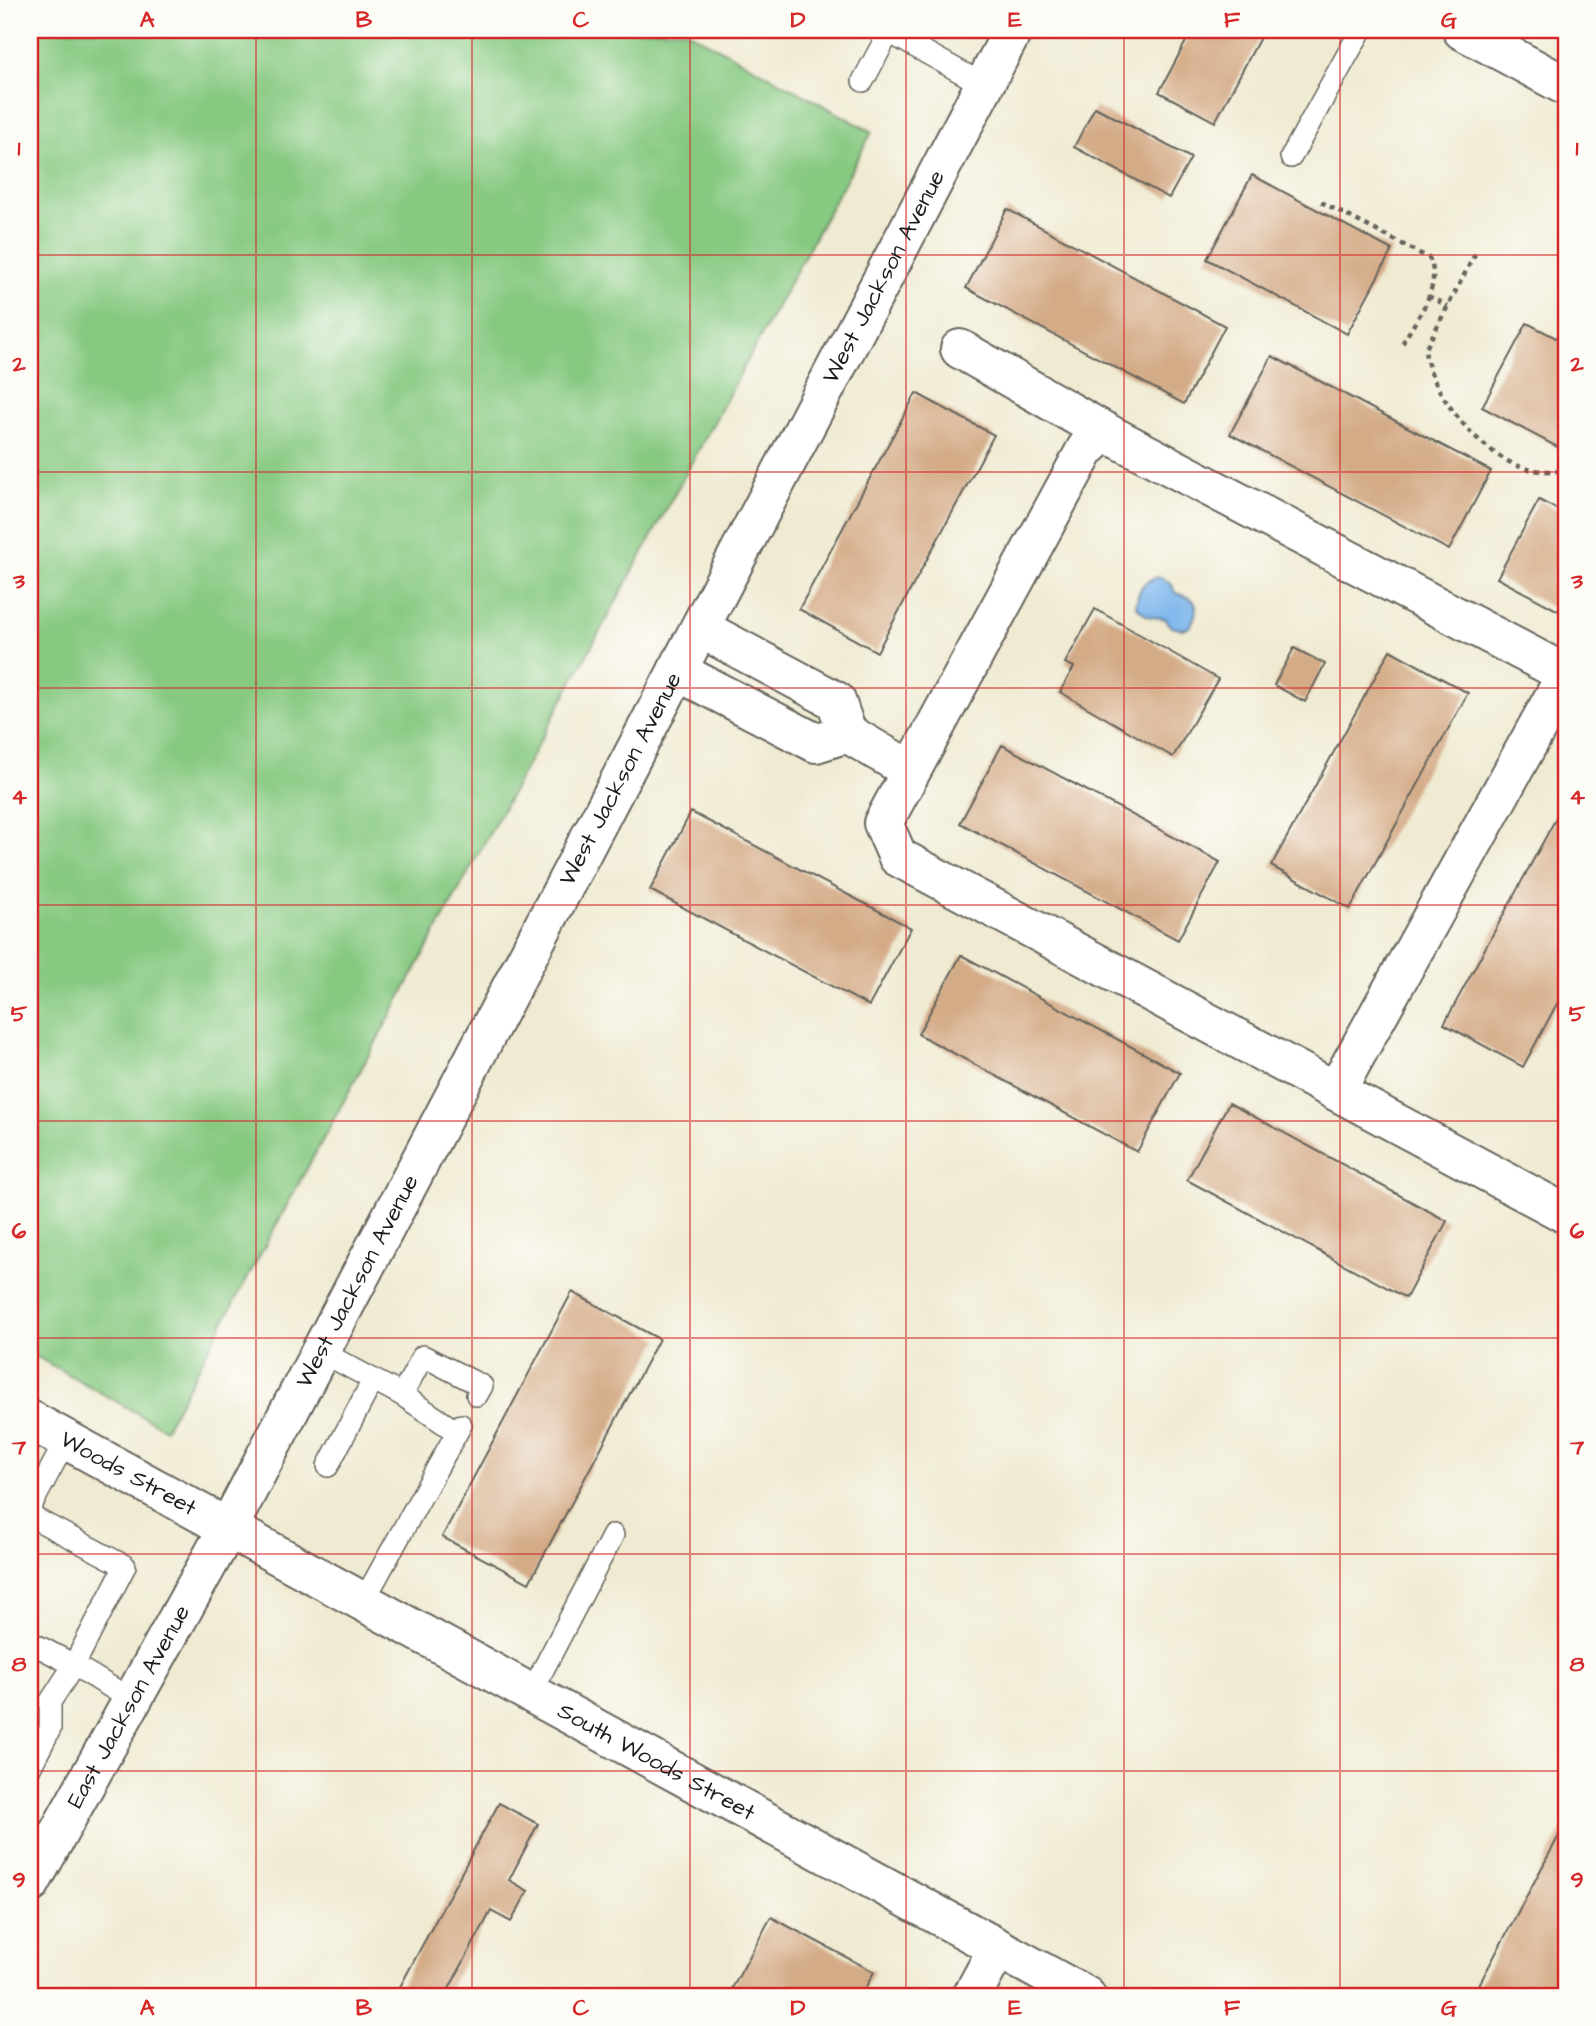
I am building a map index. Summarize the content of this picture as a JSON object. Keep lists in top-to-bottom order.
{
  "streets": {
    "street": [
      "West Jackson Avenue",
      "Woods Street",
      "East Jackson Avenue",
      "South Woods Street"
    ]
  },
  "crossings": [
    ["West Jackson Avenue", "Woods Street"],
    ["West Jackson Avenue", "East Jackson Avenue"],
    ["West Jackson Avenue", "South Woods Street"],
    ["Woods Street", "East Jackson Avenue"],
    ["Woods Street", "South Woods Street"],
    ["East Jackson Avenue", "South Woods Street"]
  ],
  "grid": {
    "columns": [
      "A",
      "B",
      "C",
      "D",
      "E",
      "F",
      "G"
    ],
    "rows": [
      "1",
      "2",
      "3",
      "4",
      "5",
      "6",
      "7",
      "8",
      "9"
    ]
  }
}
